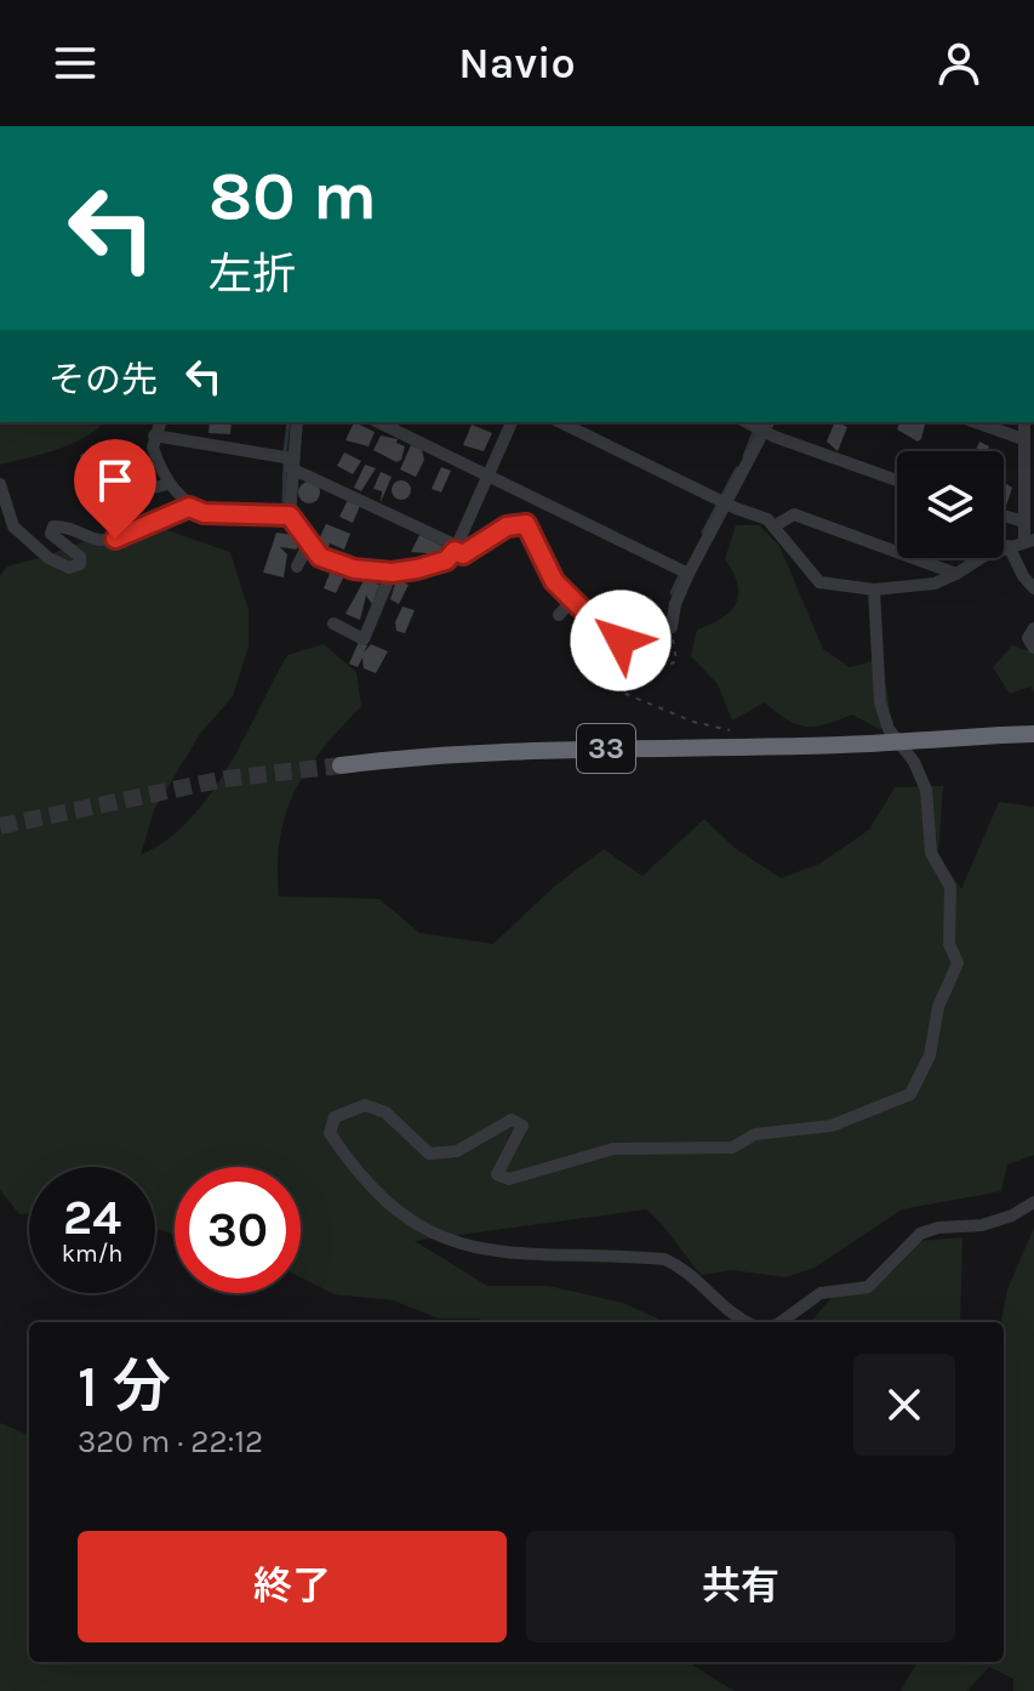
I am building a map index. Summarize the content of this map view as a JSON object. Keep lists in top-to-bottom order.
{
  "streets": {
    "highway": ["33"]
  },
  "page": {
    "header": "Navio",
    "turn": ["80 m", "左折"],
    "then": "その先",
    "speed": "24 km/h",
    "limit": "30",
    "heading": ["1 分", "320 m · 22:12"],
    "buttons": ["終了", "共有"]
  }
}
